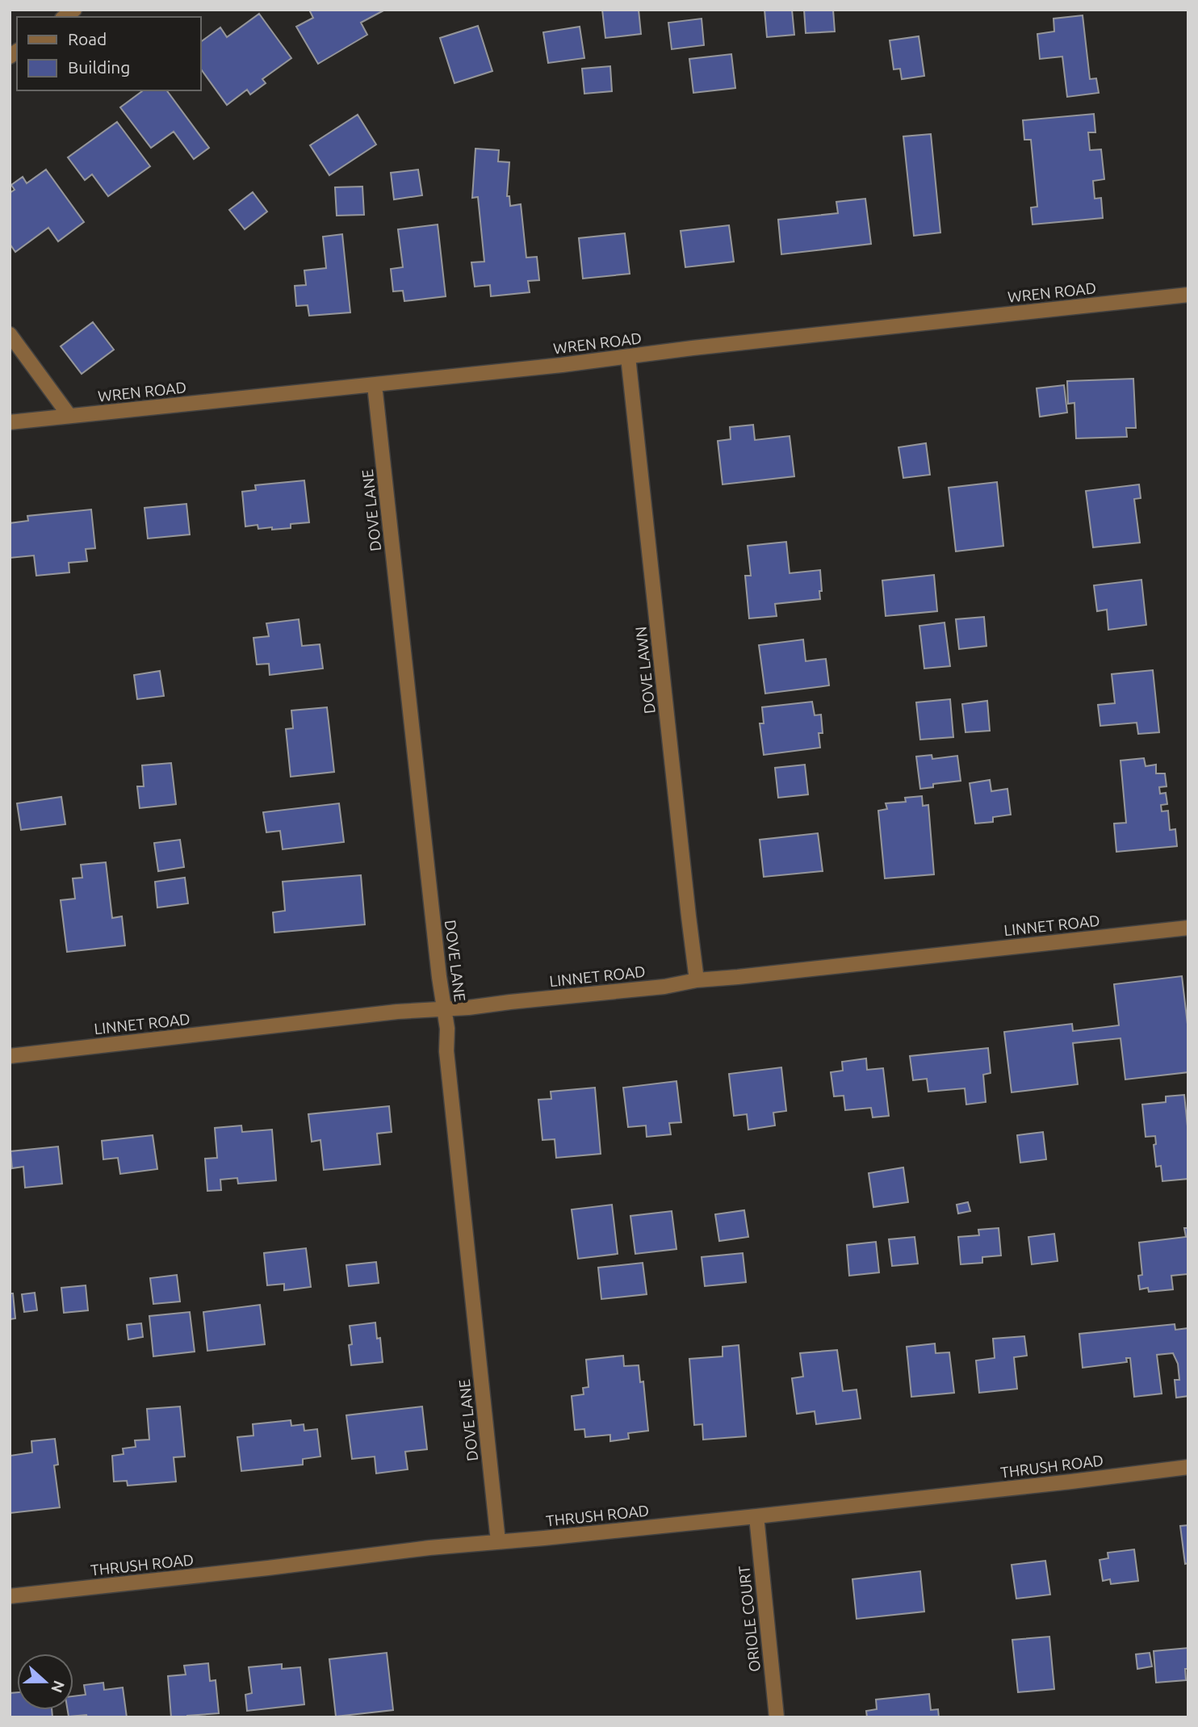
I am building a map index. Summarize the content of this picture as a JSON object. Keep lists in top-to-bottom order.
{
  "streets": {
    "street": [
      "WREN ROAD",
      "DOVE LANE",
      "DOVE LAWN",
      "LINNET ROAD",
      "THRUSH ROAD",
      "ORIOLE COURT"
    ]
  },
  "crossings": [
    ["WREN ROAD", "DOVE LANE"],
    ["WREN ROAD", "DOVE LAWN"],
    ["DOVE LANE", "LINNET ROAD"],
    ["DOVE LANE", "THRUSH ROAD"],
    ["DOVE LAWN", "LINNET ROAD"],
    ["THRUSH ROAD", "ORIOLE COURT"]
  ],
  "legend": ["Road", "Building"],
  "north": "right"
}
